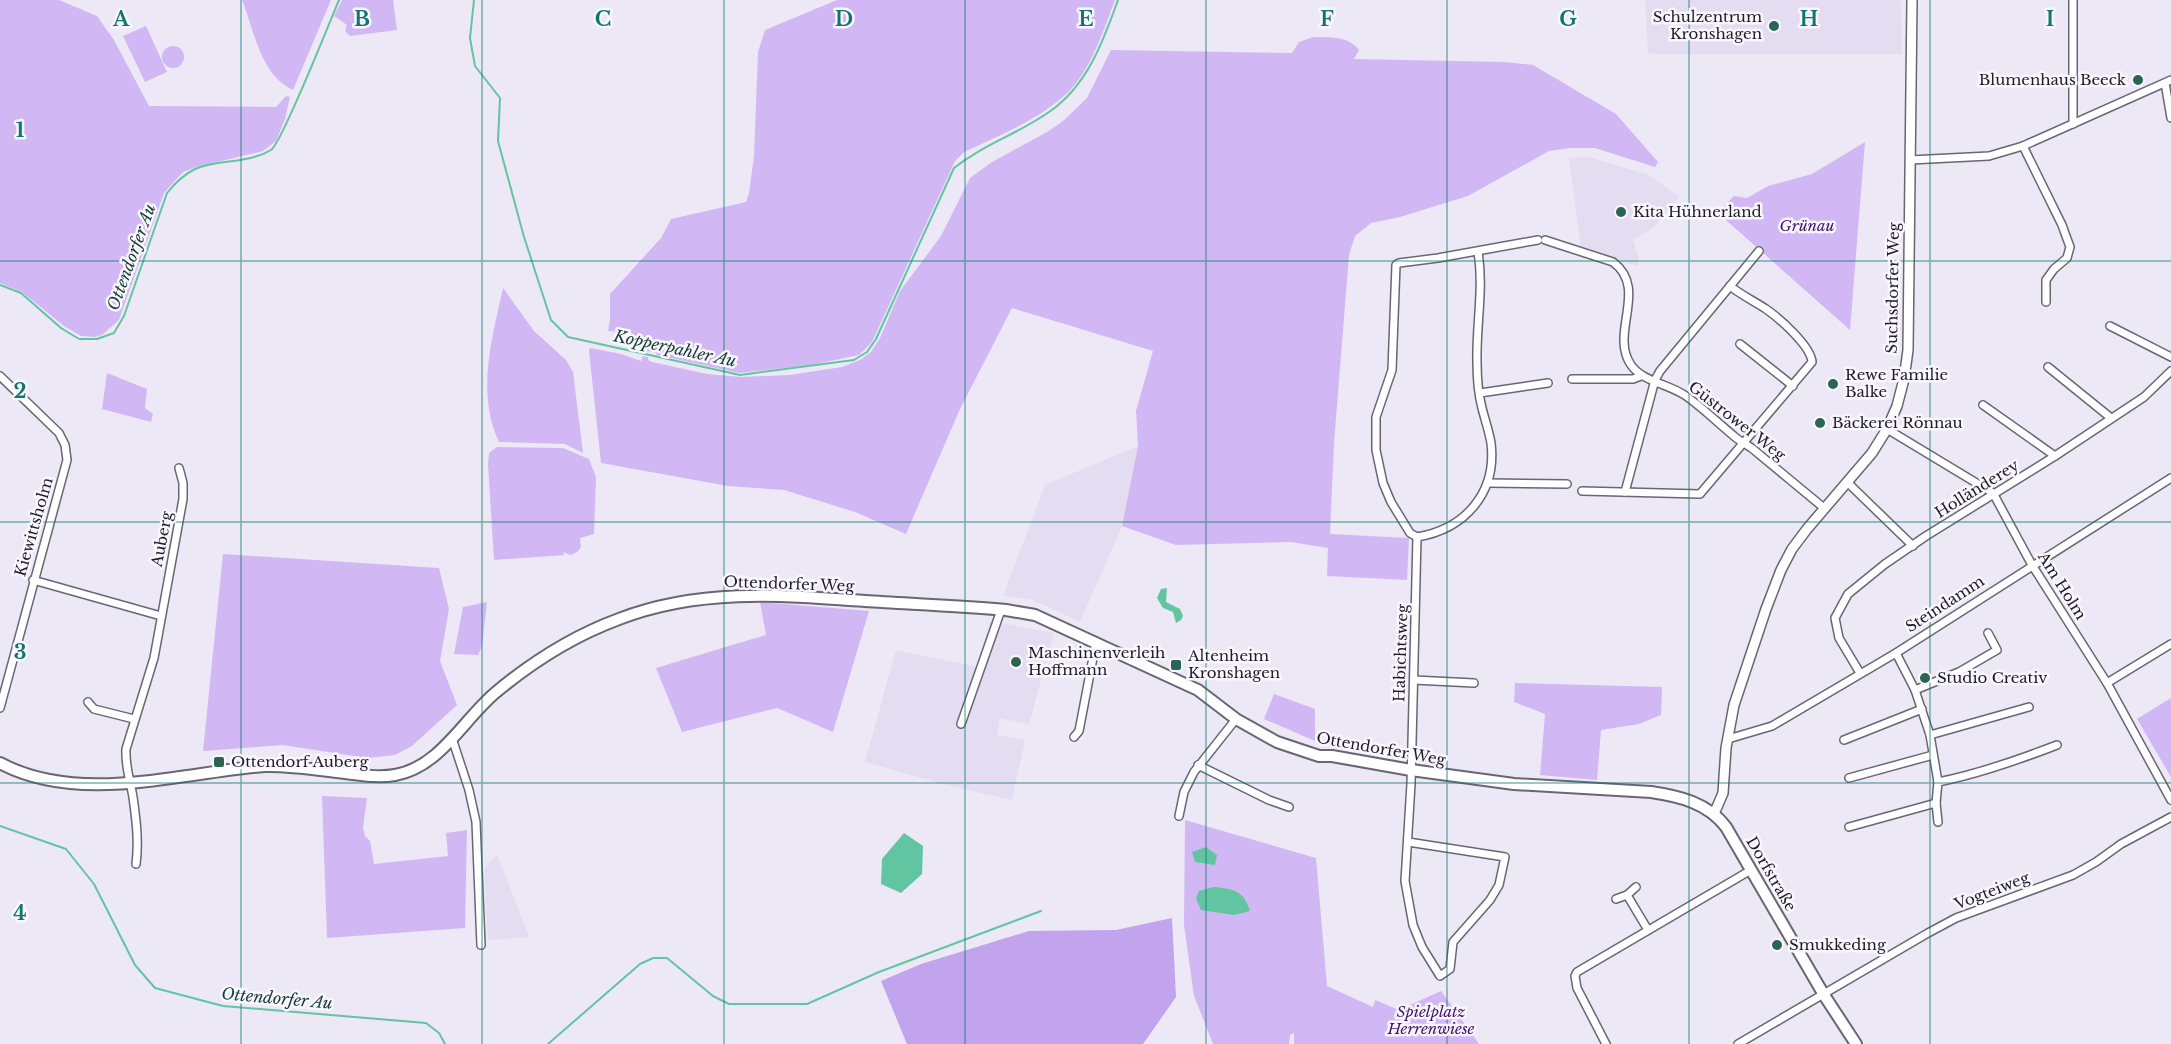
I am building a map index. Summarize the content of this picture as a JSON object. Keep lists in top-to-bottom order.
{
  "streets": {
    "main road": ["Ottendorfer Weg", "Dorfstraße"],
    "street": [
      "Suchsdorfer Weg",
      "Güstrower Weg",
      "Holländerey",
      "Kiewittsholm",
      "Auberg",
      "Am Holm",
      "Steindamm",
      "Habichtsweg",
      "Vogteiweg"
    ]
  },
  "crossings": [
    ["Suchsdorfer Weg", "Güstrower Weg"],
    ["Suchsdorfer Weg", "Ottendorfer Weg"],
    ["Suchsdorfer Weg", "Steindamm"],
    ["Suchsdorfer Weg", "Dorfstraße"],
    ["Holländerey", "Am Holm"],
    ["Holländerey", "Steindamm"],
    ["Auberg", "Ottendorfer Weg"],
    ["Ottendorfer Weg", "Habichtsweg"],
    ["Ottendorfer Weg", "Dorfstraße"],
    ["Am Holm", "Steindamm"],
    ["Dorfstraße", "Vogteiweg"]
  ],
  "water": ["Ottendorfer Au", "Kopperpahler Au"],
  "parks": ["Grünau", "Spielplatz Herrenwiese"],
  "places": {
    "other": [
      "Schulzentrum Kronshagen",
      "Blumenhaus Beeck",
      "Kita Hühnerland",
      "Rewe Familie Balke",
      "Bäckerei Rönnau",
      "Maschinenverleih Hoffmann",
      "Studio Creativ",
      "Smukkeding"
    ],
    "transit": ["Altenheim Kronshagen", "Ottendorf Auberg"]
  },
  "grid": {
    "columns": [
      "A",
      "B",
      "C",
      "D",
      "E",
      "F",
      "G",
      "H",
      "I"
    ],
    "rows": [
      "1",
      "2",
      "3",
      "4"
    ]
  }
}
